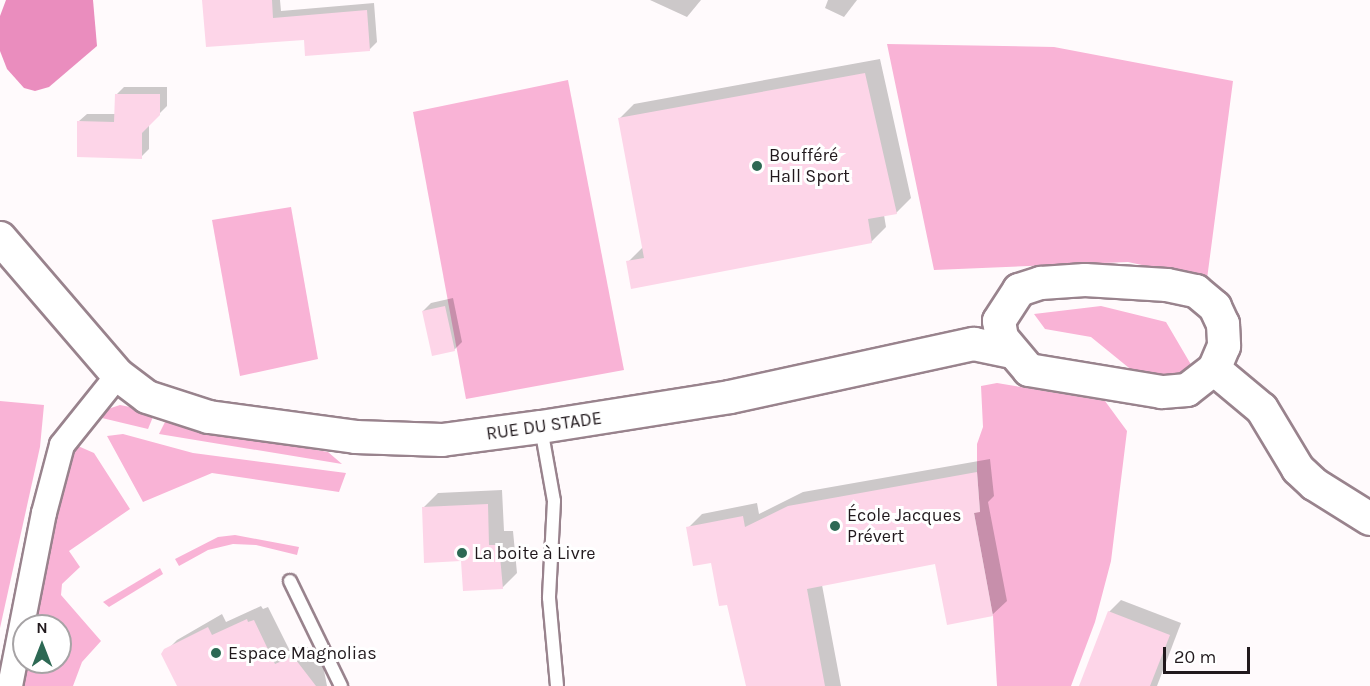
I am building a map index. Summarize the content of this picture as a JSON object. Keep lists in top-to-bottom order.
{
  "streets": {
    "street": ["RUE DU STADE"]
  },
  "places": [
    "Boufféré Hall Sport",
    "École Jacques Prévert",
    "La boite à Livre",
    "Espace Magnolias"
  ],
  "scale_bar": "20 m",
  "north": "top"
}
